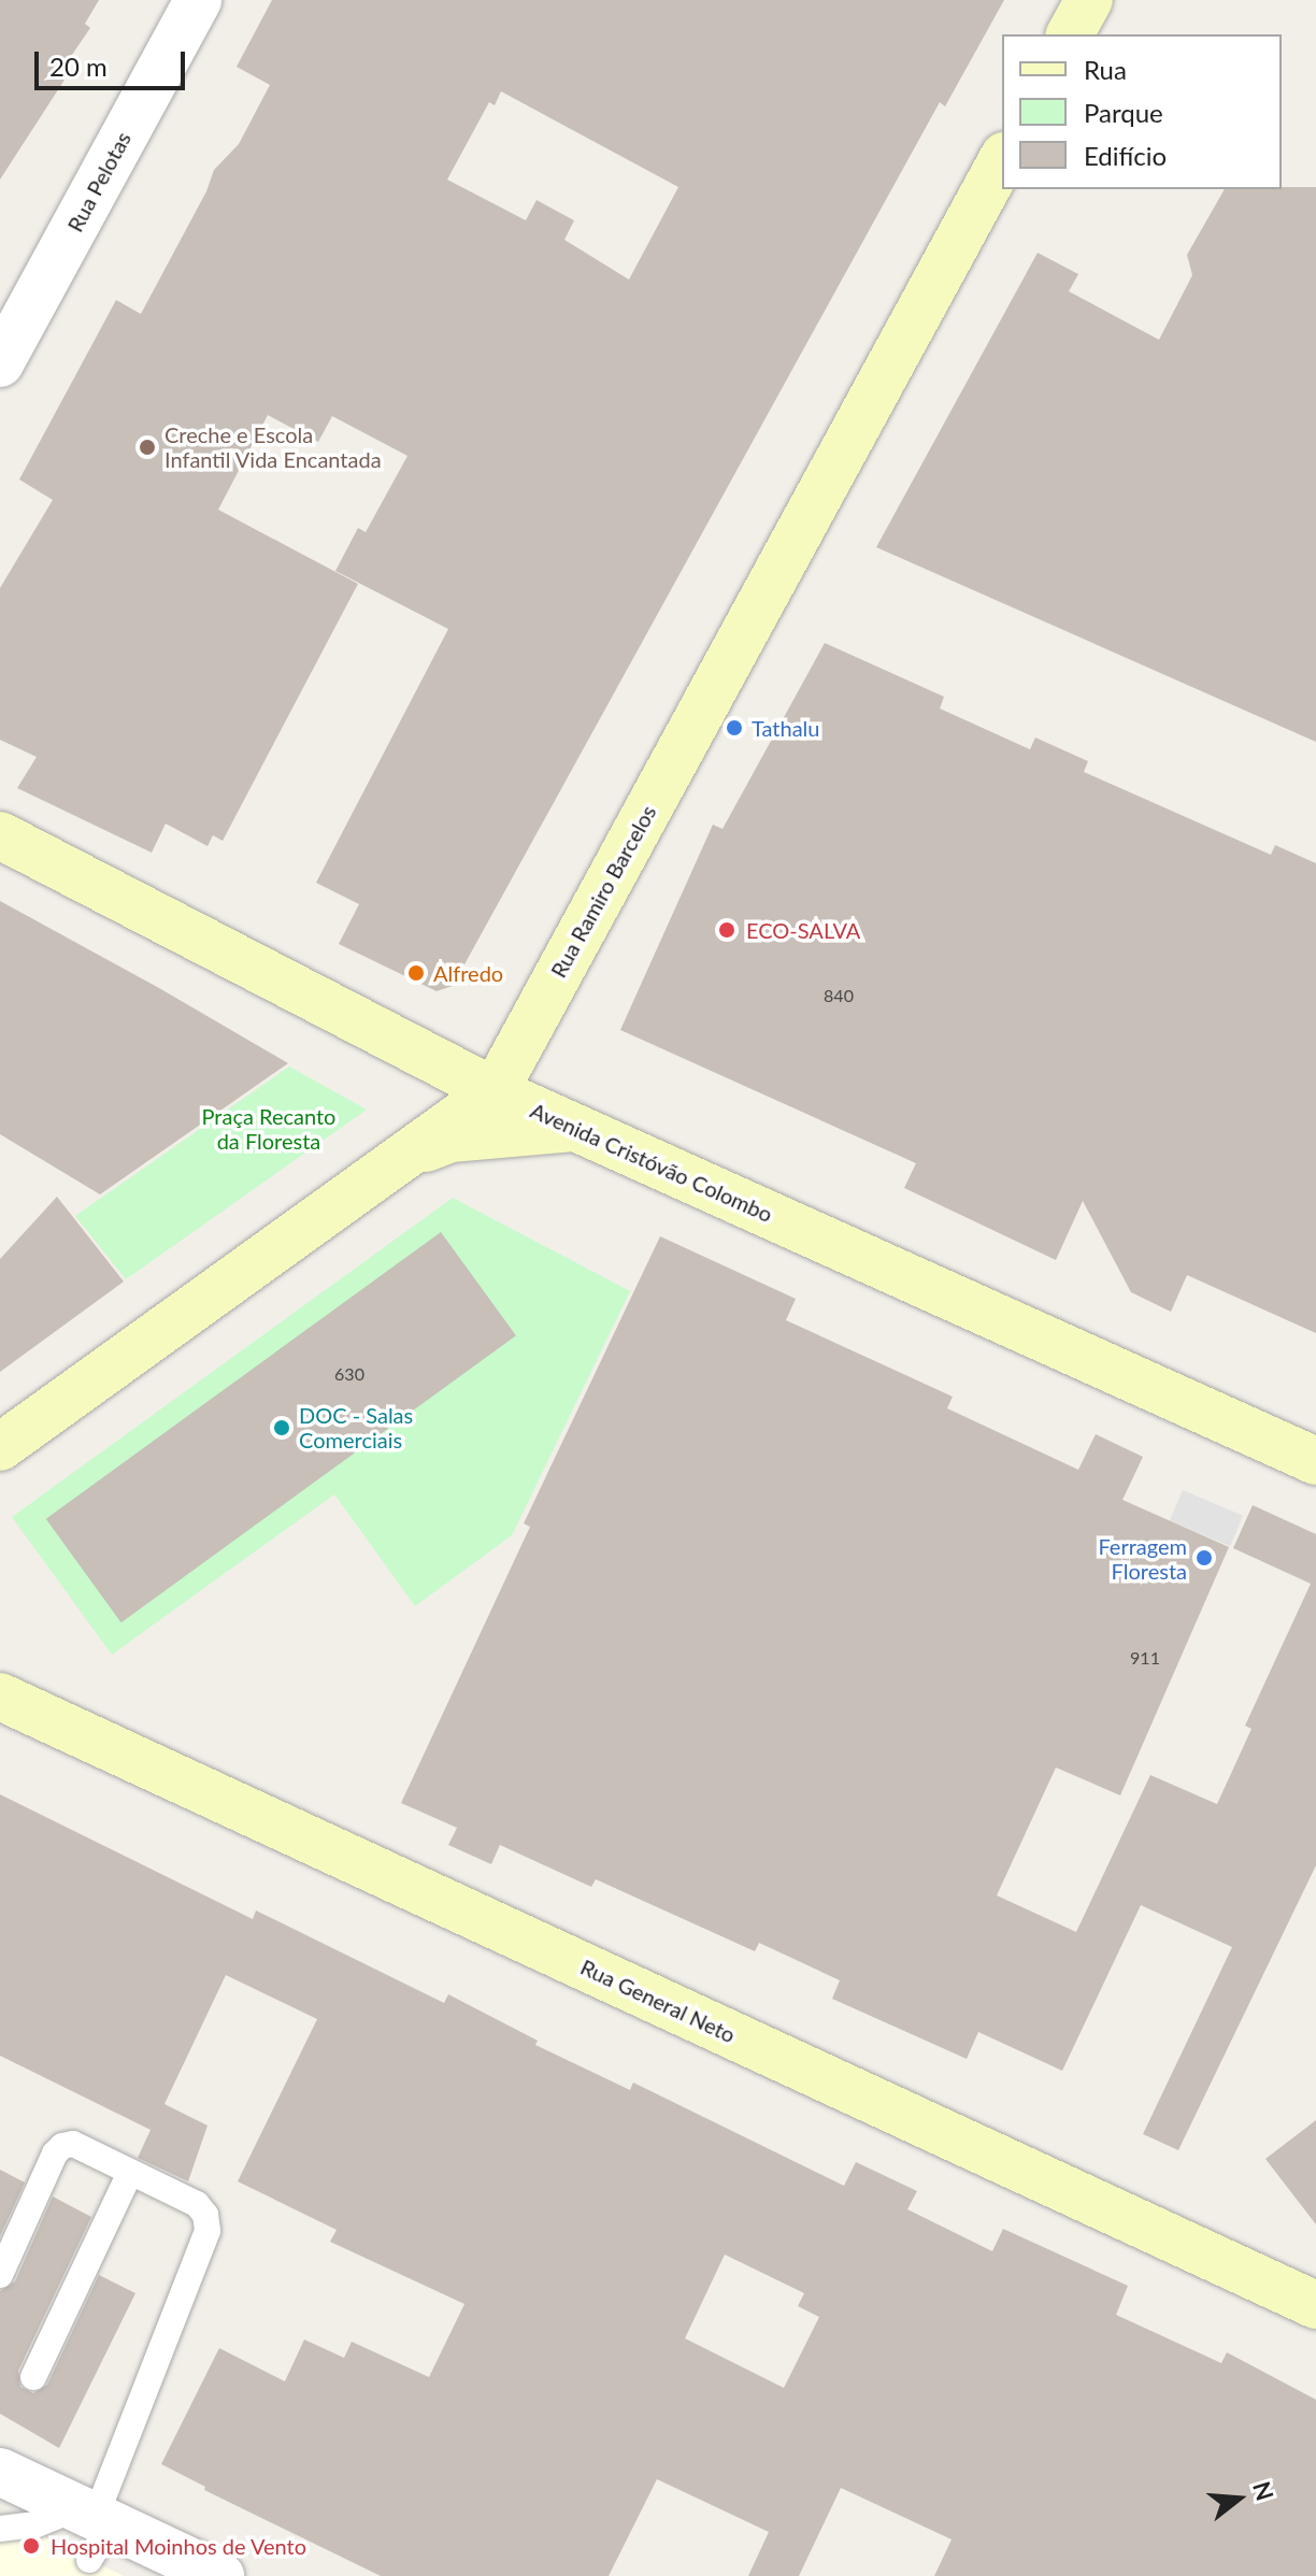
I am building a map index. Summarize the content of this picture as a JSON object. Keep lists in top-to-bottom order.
{
  "streets": {
    "street": [
      "Rua Pelotas",
      "Rua Ramiro Barcelos",
      "Avenida Cristóvão Colombo",
      "Rua General Neto"
    ]
  },
  "crossings": [
    ["Rua Ramiro Barcelos", "Avenida Cristóvão Colombo"]
  ],
  "parks": ["Praça Recanto da Floresta"],
  "places": [
    "Creche e Escola Infantil Vida Encantada",
    "Tathalu",
    "ECO-SALVA",
    "Alfredo",
    "DOC - Salas Comerciais",
    "Ferragem Floresta",
    "Hospital Moinhos de Vento"
  ],
  "house_numbers": ["840", "630", "911"],
  "legend": ["Rua", "Parque", "Edifício"],
  "scale_bar": "20 m",
  "north": "right"
}
